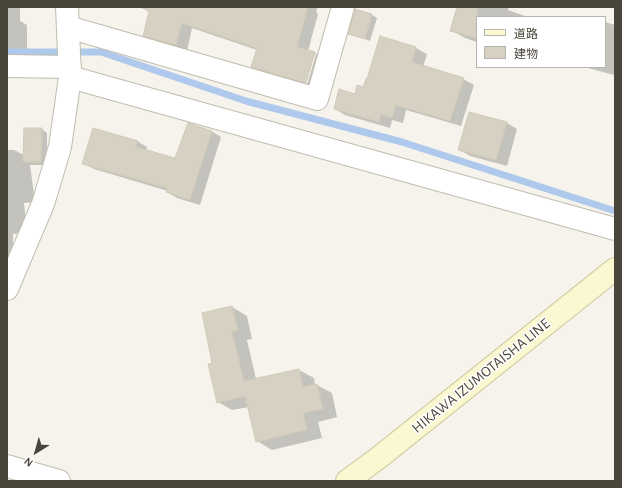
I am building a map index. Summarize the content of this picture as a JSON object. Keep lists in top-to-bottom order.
{
  "streets": {
    "main road": ["HIKAWA IZUMOTAISHA LINE"]
  },
  "legend": ["道路", "建物"],
  "north": "bottom left"
}
